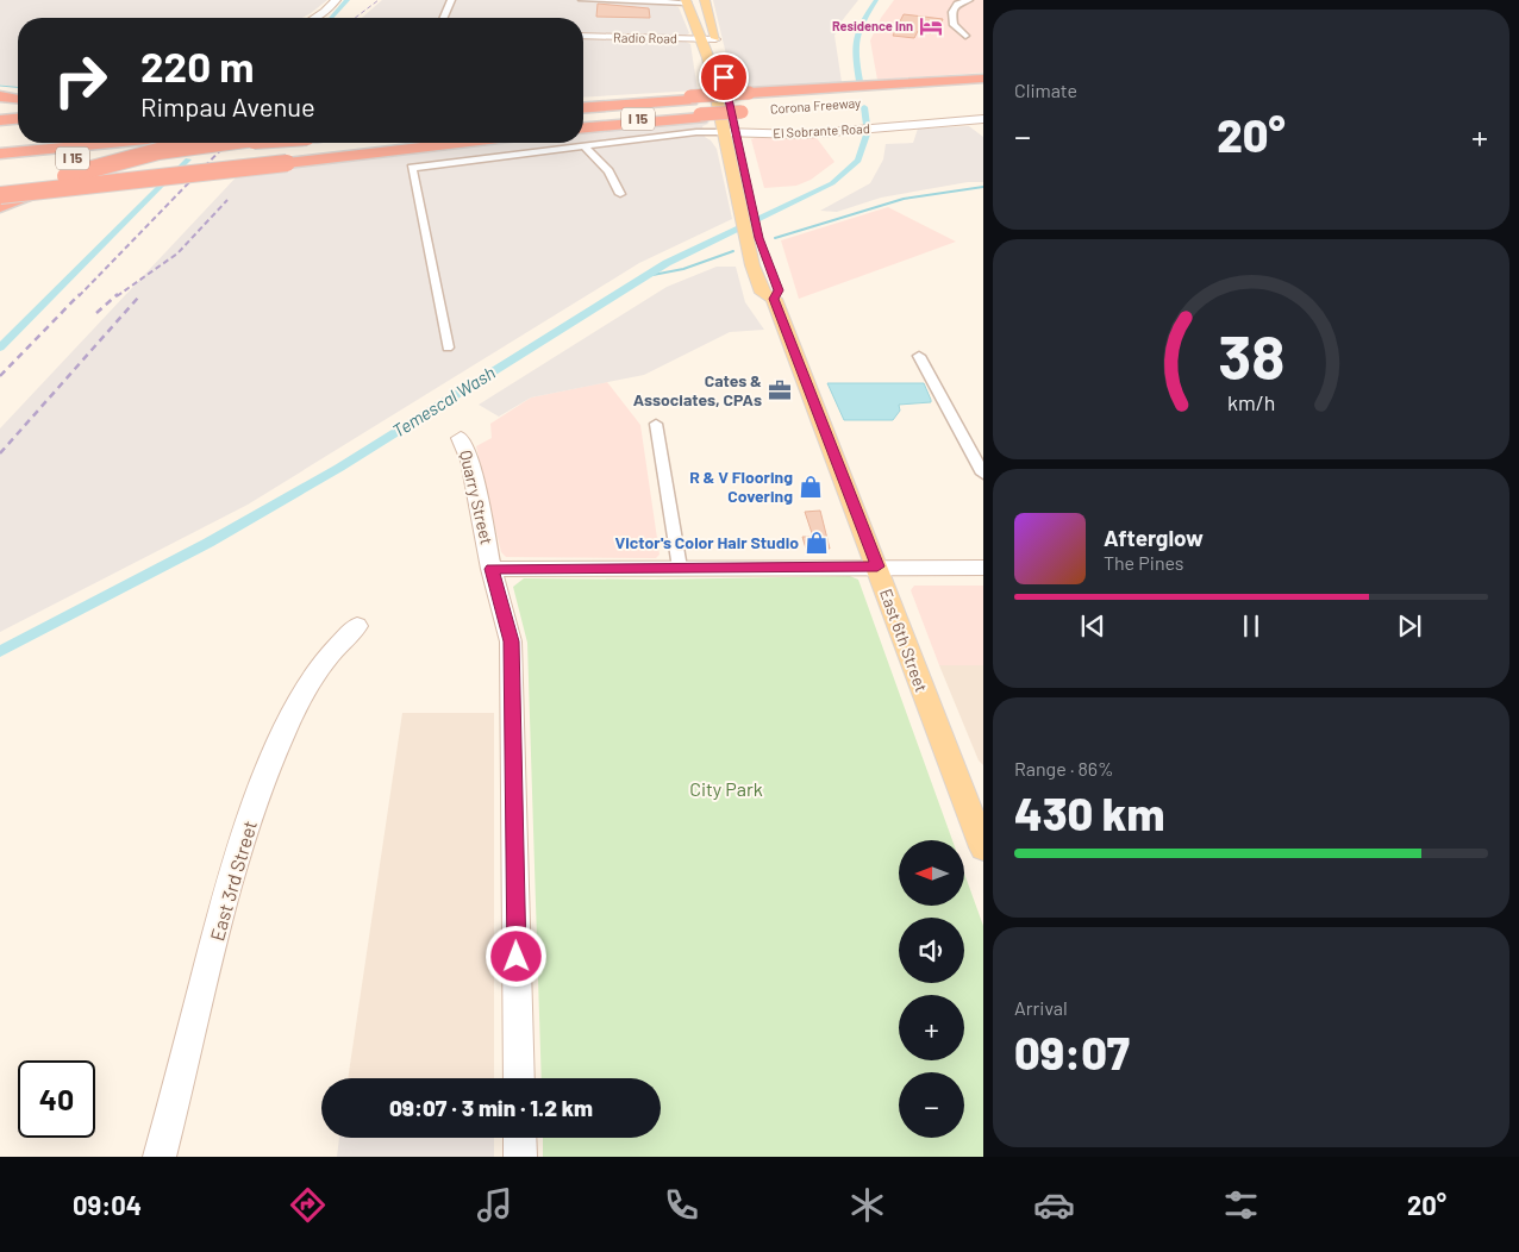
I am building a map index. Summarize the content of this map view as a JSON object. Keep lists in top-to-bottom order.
{
  "streets": {
    "highway": ["Corona Freeway", "I 15"],
    "main road": ["East 6th Street"],
    "street": [
      "Radio Road",
      "El Sobrante Road",
      "Quarry Street",
      "East 3rd Street"
    ]
  },
  "crossings": [
    ["Radio Road", "East 6th Street"],
    ["Corona Freeway", "I 15"],
    ["El Sobrante Road", "East 6th Street"]
  ],
  "water": ["Temescal Wash"],
  "parks": ["City Park"],
  "places": {
    "hotel": ["Residence Inn"],
    "office": ["Cates & Associates, CPAs"],
    "shop": ["R & V Flooring Covering", "Victor's Color Hair Studio"]
  },
  "north": "left",
  "page": {
    "tile": [
      "Climate",
      ["Range · 86%", "430 km"],
      ["Arrival", "09:07"]
    ],
    "turn": ["220 m", "Rimpau Avenue"],
    "heat": ["−", "20°", "+"],
    "song": ["Afterglow", "The Pines"],
    "map_buttons": ["+", "−"],
    "limit": "40",
    "trip": "09:07 · 3 min · 1.2 km",
    "tabs": ["09:04", "20°"],
    "gauge": ["38", "km/h"]
  }
}
